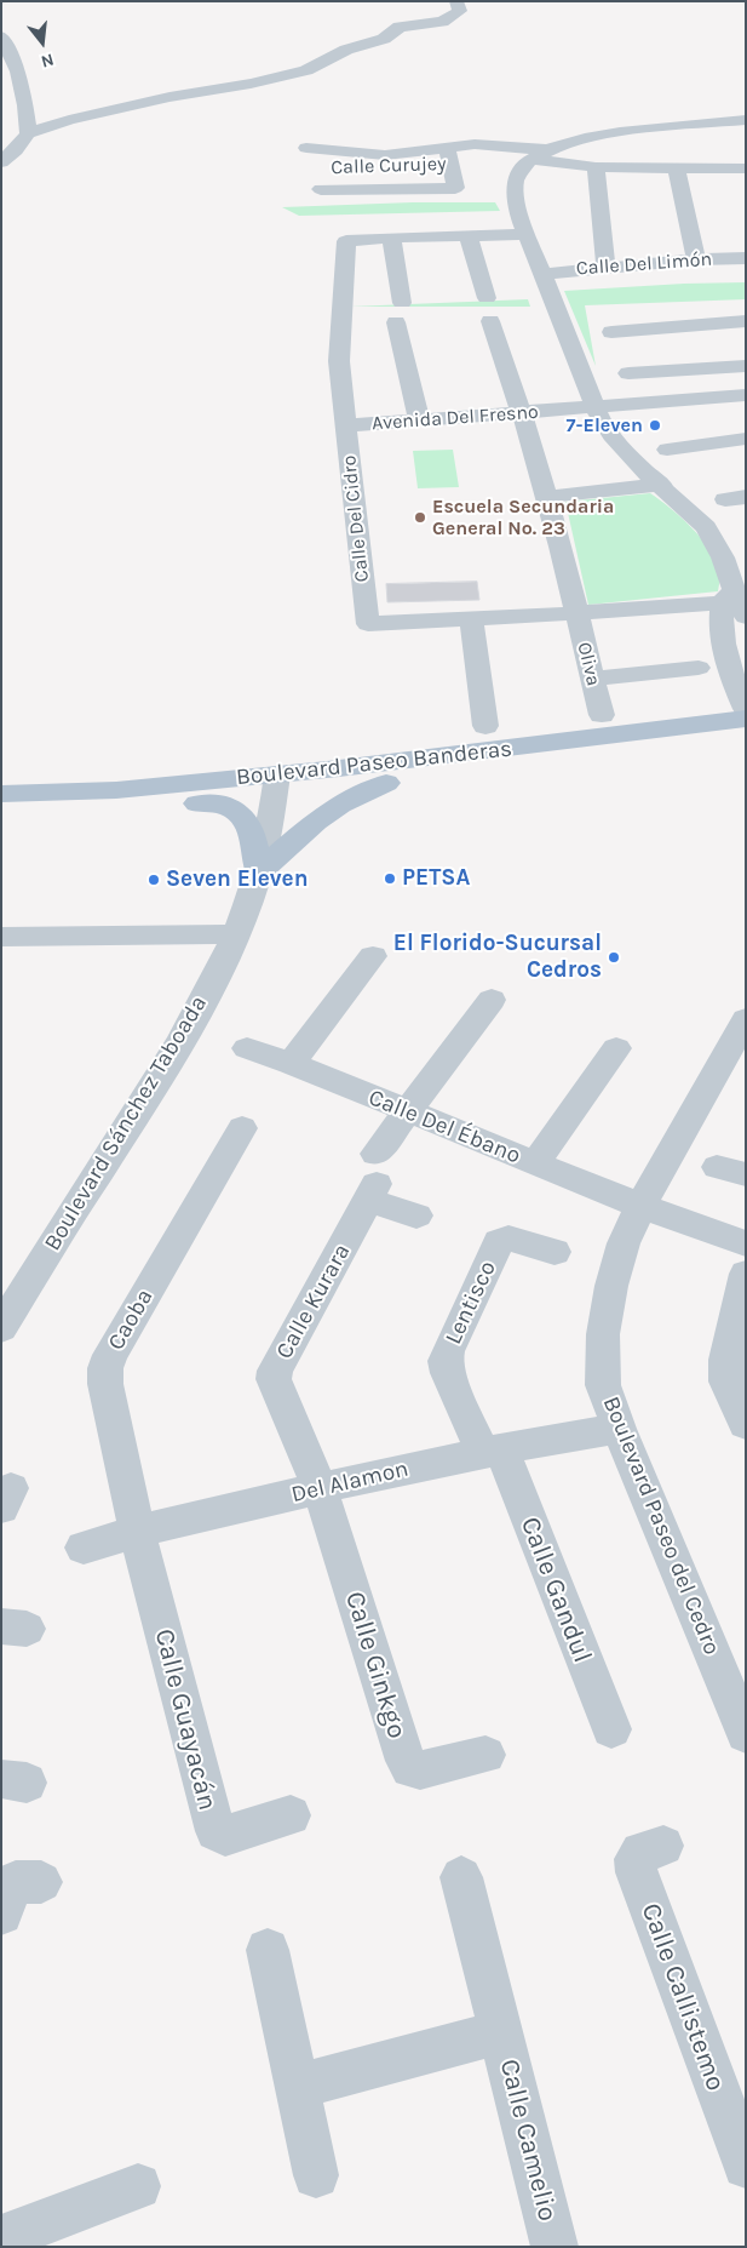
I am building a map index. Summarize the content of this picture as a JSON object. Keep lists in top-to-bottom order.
{
  "streets": {
    "main road": ["Boulevard Paseo Banderas"],
    "street": [
      "Calle Curujey",
      "Calle Del Limón",
      "Avenida Del Fresno",
      "Calle Del Cidro",
      "Oliva",
      "Boulevard Sánchez Taboada",
      "Calle Del Ébano",
      "Calle Kurara",
      "Lentisco",
      "Caoba",
      "Del Alamon",
      "Boulevard Paseo del Cedro",
      "Calle Gandul",
      "Calle Ginkgo",
      "Calle Guayacán",
      "Calle Callistemo",
      "Calle Camelio"
    ]
  },
  "crossings": [
    ["Avenida Del Fresno", "Calle Del Cidro"],
    ["Avenida Del Fresno", "Oliva"],
    ["Calle Del Cidro", "Oliva"],
    ["Boulevard Paseo Banderas", "Boulevard Sánchez Taboada"],
    ["Calle Del Ébano", "Boulevard Paseo del Cedro"],
    ["Calle Kurara", "Del Alamon"],
    ["Calle Kurara", "Calle Ginkgo"],
    ["Lentisco", "Del Alamon"],
    ["Lentisco", "Calle Gandul"],
    ["Caoba", "Del Alamon"],
    ["Caoba", "Calle Guayacán"],
    ["Del Alamon", "Boulevard Paseo del Cedro"],
    ["Del Alamon", "Calle Gandul"],
    ["Del Alamon", "Calle Ginkgo"],
    ["Del Alamon", "Calle Guayacán"]
  ],
  "places": [
    "7-Eleven",
    "Escuela Secundaria General No. 23",
    "PETSA",
    "Seven Eleven",
    "El Florido-Sucursal Cedros"
  ],
  "north": "bottom"
}
